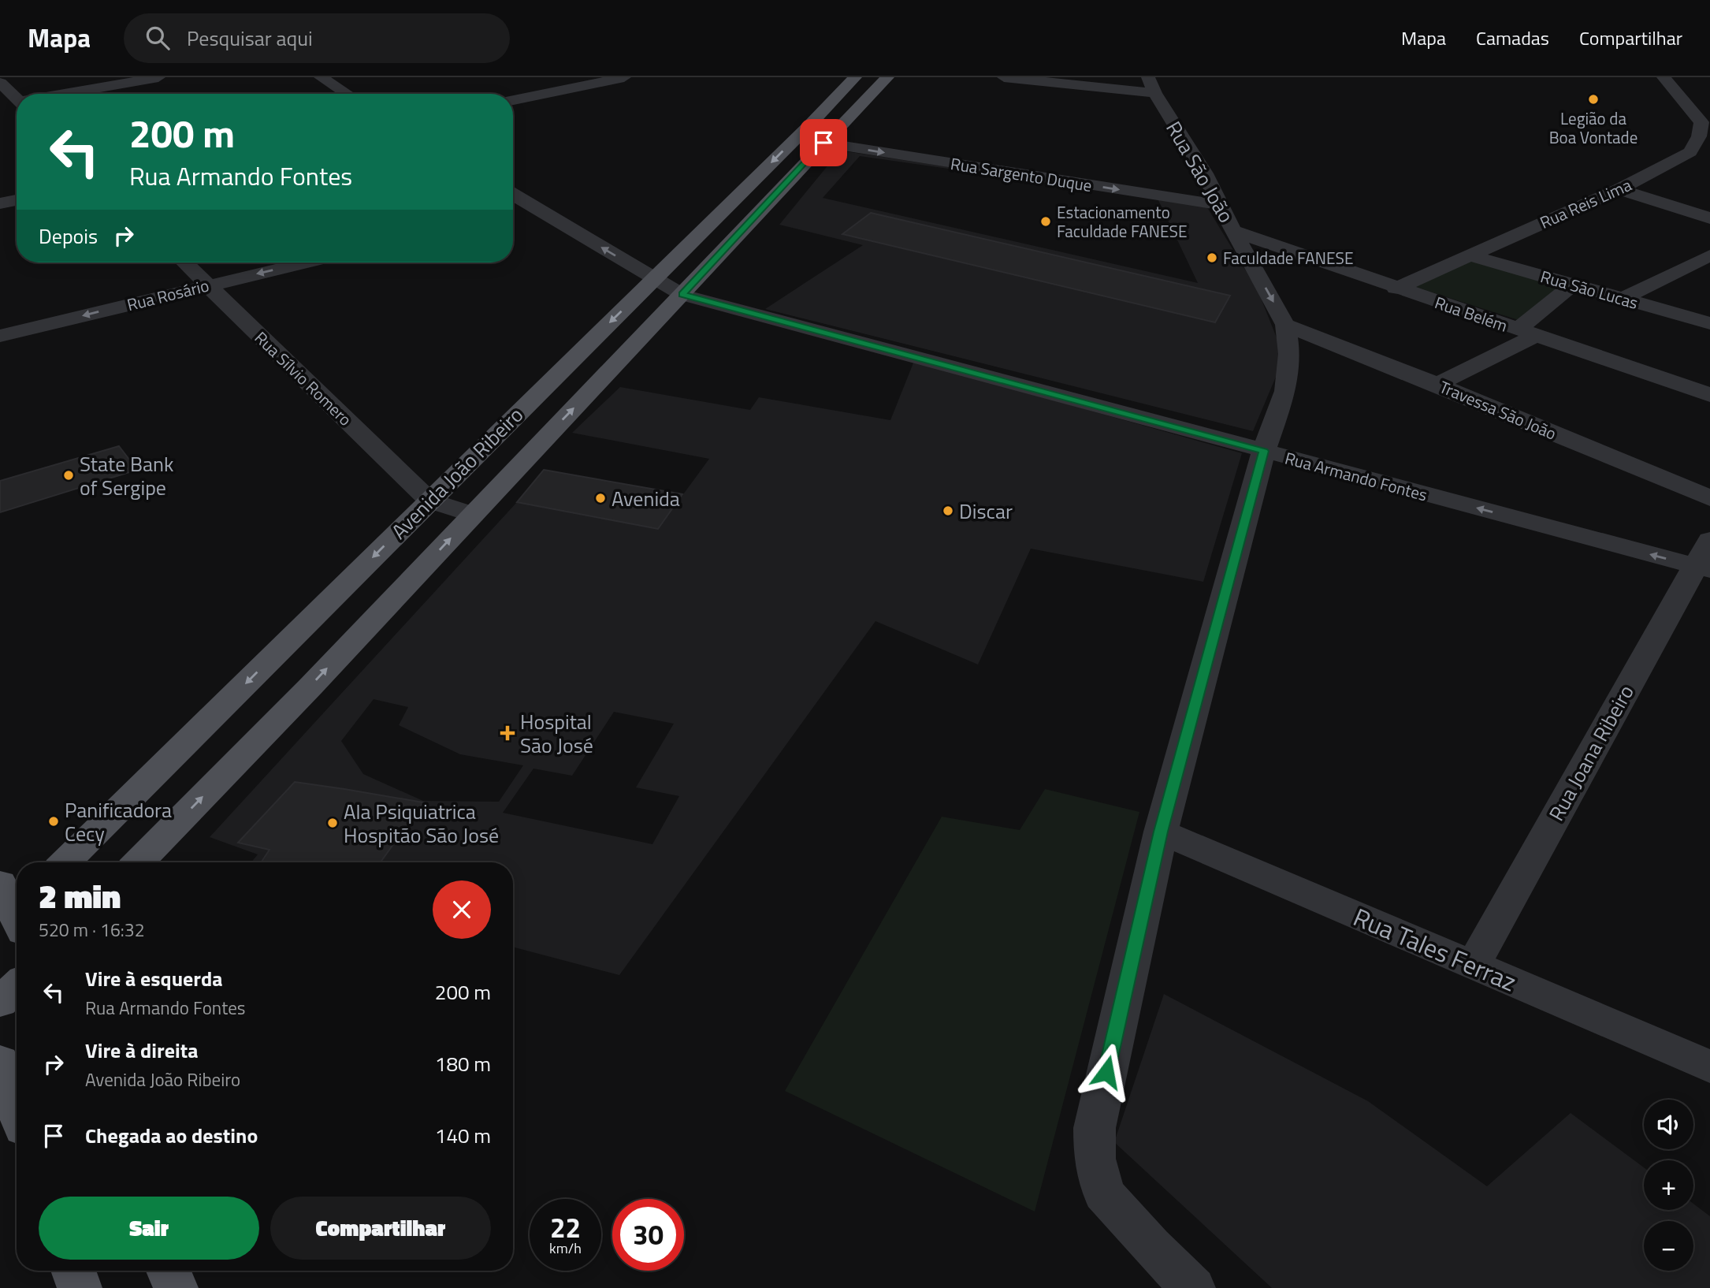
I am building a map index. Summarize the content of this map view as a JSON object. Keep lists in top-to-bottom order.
{
  "streets": {
    "main road": ["Avenida João Ribeiro"],
    "street": [
      "Rua São João",
      "Rua Sargento Duque",
      "Rua Reis Lima",
      "Rua São Lucas",
      "Rua Rosário",
      "Rua Belém",
      "Rua Sílvio Romero",
      "Travessa São João",
      "Rua Armando Fontes",
      "Rua Joana Ribeiro",
      "Rua Tales Ferraz"
    ]
  },
  "crossings": [
    ["Rua São João", "Rua Sargento Duque"],
    ["Rua São João", "Rua Belém"],
    ["Rua São João", "Travessa São João"],
    ["Rua São João", "Rua Armando Fontes"],
    ["Rua São João", "Rua Tales Ferraz"],
    ["Rua Sargento Duque", "Avenida João Ribeiro"],
    ["Rua Reis Lima", "Rua São Lucas"],
    ["Rua Reis Lima", "Rua Belém"],
    ["Rua Rosário", "Rua Sílvio Romero"],
    ["Rua Sílvio Romero", "Avenida João Ribeiro"],
    ["Avenida João Ribeiro", "Rua Armando Fontes"],
    ["Rua Armando Fontes", "Rua Joana Ribeiro"],
    ["Rua Joana Ribeiro", "Rua Tales Ferraz"]
  ],
  "one_way": ["Rua Armando Fontes"],
  "places": {
    "other": [
      "Legião da Boa Vontade",
      "Estacionamento Faculdade FANESE",
      "Faculdade FANESE",
      "State Bank of Sergipe",
      "Avenida",
      "Discar",
      "Panificadora Cecy",
      "Ala Psiquiatrica Hospitão São José"
    ],
    "health": ["Hospital São José"]
  },
  "page": {
    "header": "Mapa",
    "search": "Pesquisar aqui",
    "nav": ["Mapa", "Camadas", "Compartilhar"],
    "turn": ["200 m", "Rua Armando Fontes"],
    "then": "Depois",
    "heading": ["2 min", "520 m · 16:32"],
    "list": [
      {
        "name": "Vire à esquerda",
        "note": "Rua Armando Fontes",
        "value": "200 m"
      },
      {
        "name": "Vire à direita",
        "note": "Avenida João Ribeiro",
        "value": "180 m"
      },
      {
        "name": "Chegada ao destino",
        "value": "140 m"
      }
    ],
    "map_buttons": ["+", "−"],
    "buttons": ["Sair", "Compartilhar"],
    "speed": "22 km/h",
    "limit": "30"
  }
}
